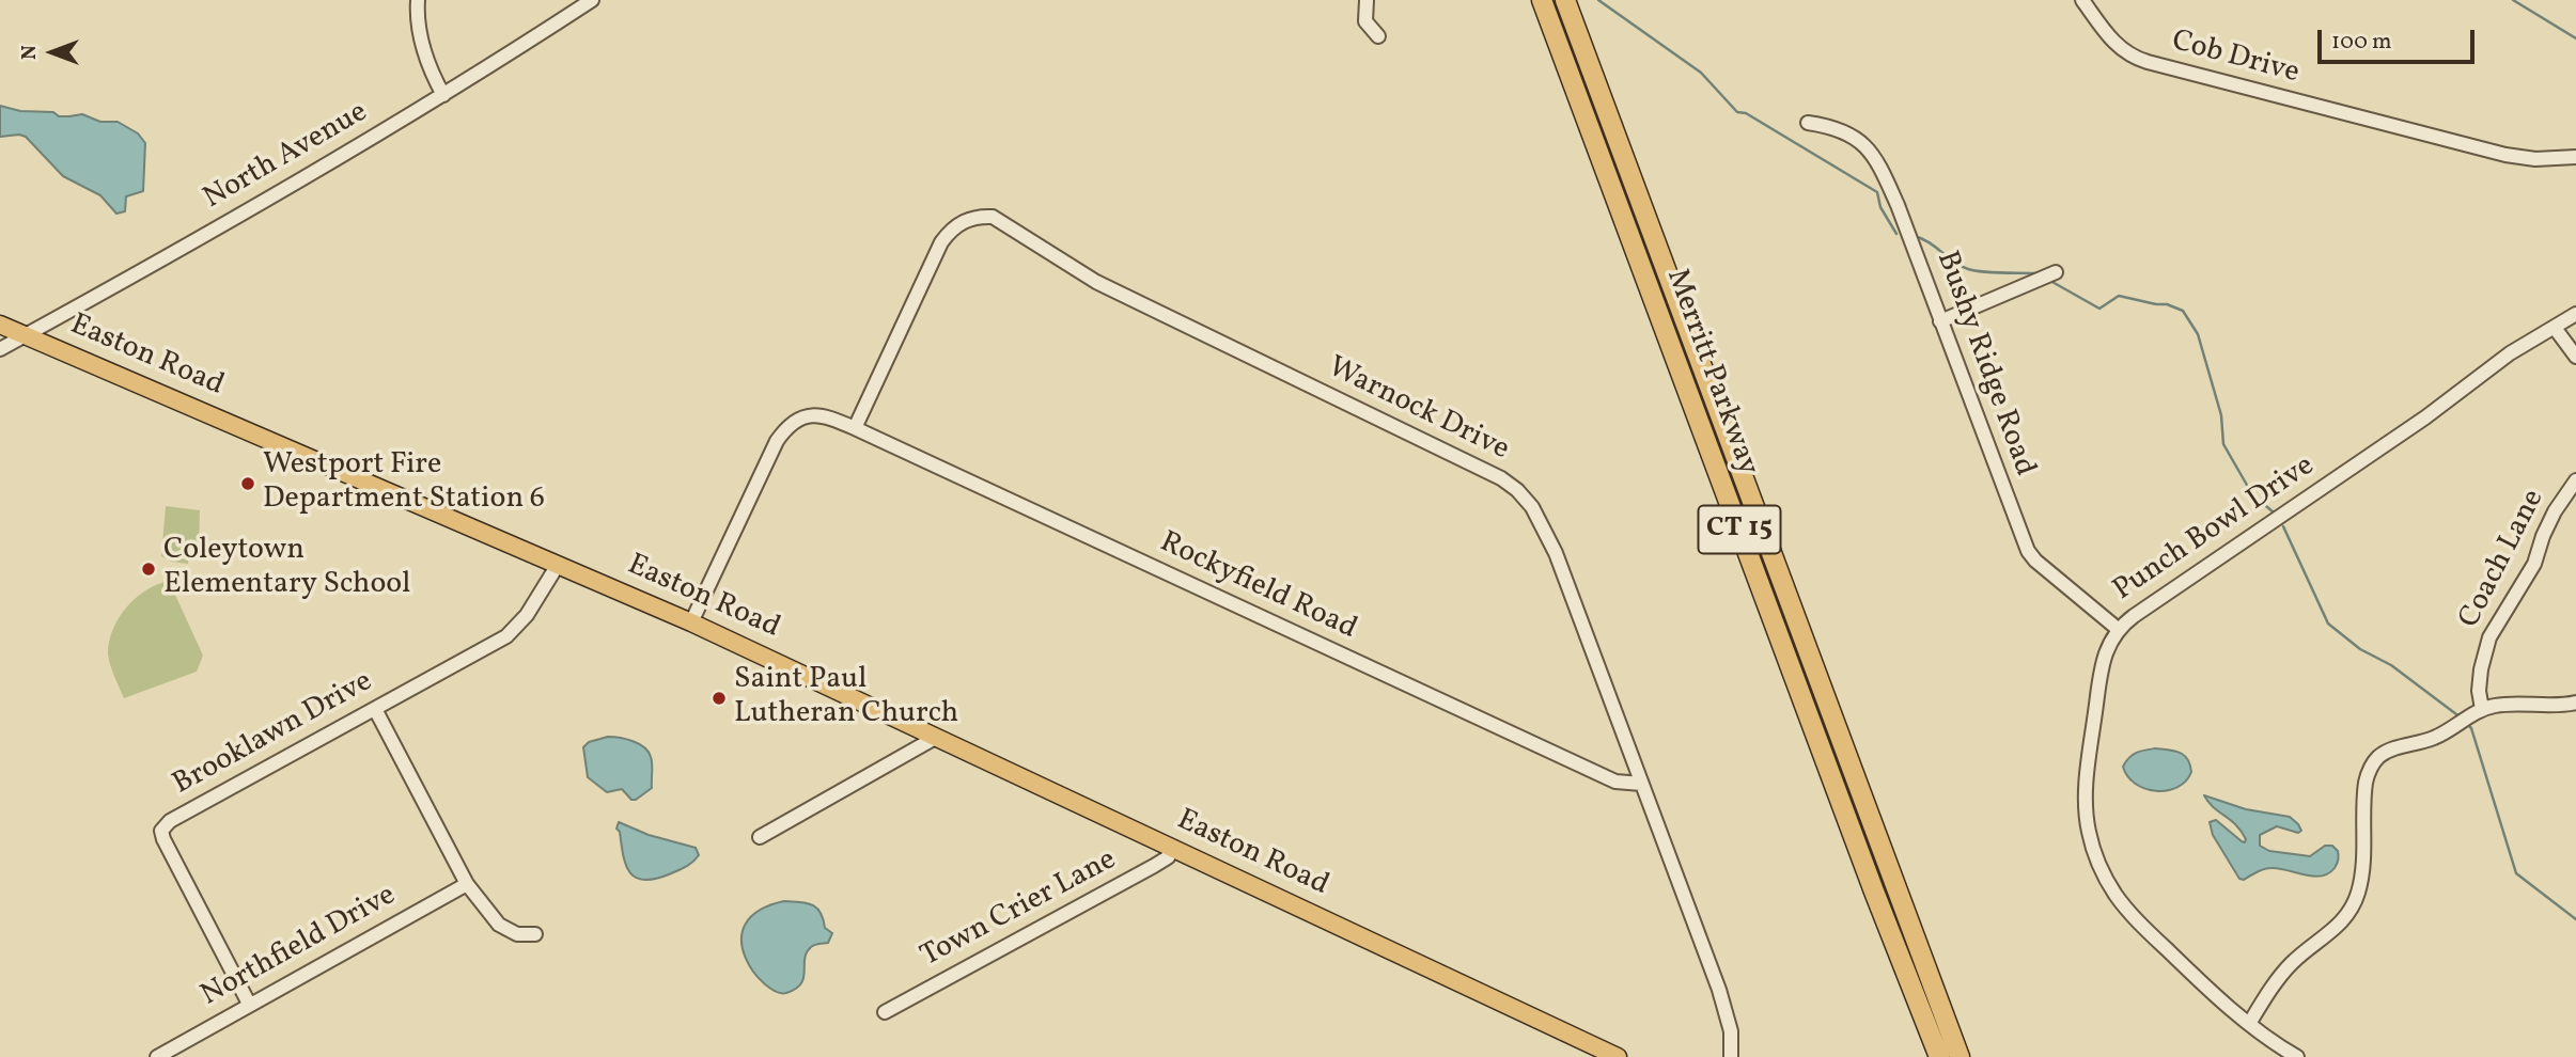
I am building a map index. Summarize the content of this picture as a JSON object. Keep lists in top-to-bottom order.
{
  "streets": {
    "highway": ["Merritt Parkway", "CT 15"],
    "main road": ["Easton Road"],
    "street": [
      "Cob Drive",
      "North Avenue",
      "Bushy Ridge Road",
      "Warnock Drive",
      "Punch Bowl Drive",
      "Coach Lane",
      "Rockyfield Road",
      "Brooklawn Drive",
      "Town Crier Lane",
      "Northfield Drive"
    ]
  },
  "crossings": [
    ["North Avenue", "Easton Road"],
    ["Easton Road", "Rockyfield Road"],
    ["Easton Road", "Brooklawn Drive"],
    ["Easton Road", "Town Crier Lane"],
    ["Bushy Ridge Road", "Punch Bowl Drive"],
    ["Warnock Drive", "Rockyfield Road"],
    ["Brooklawn Drive", "Northfield Drive"]
  ],
  "places": ["Westport Fire Department Station 6", "Coleytown Elementary School", "Saint Paul Lutheran Church"],
  "scale_bar": "100 m",
  "north": "left"
}
